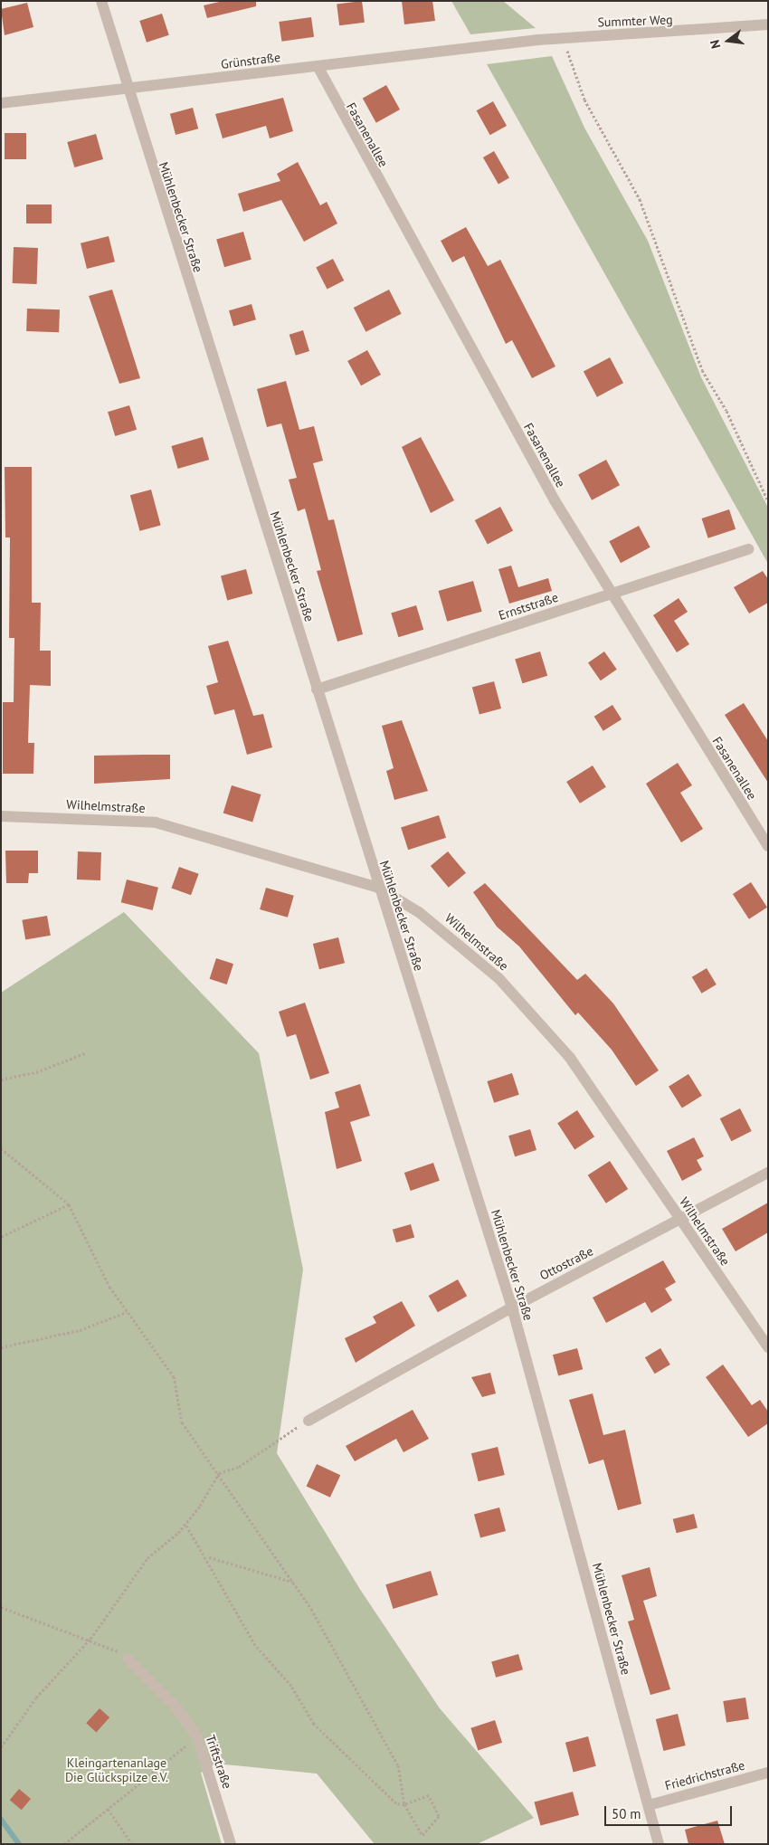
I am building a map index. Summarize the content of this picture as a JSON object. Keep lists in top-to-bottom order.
{
  "streets": {
    "street": [
      "Summter Weg",
      "Grünstraße",
      "Fasanenallee",
      "Mühlenbecker Straße",
      "Ernststraße",
      "Wilhelmstraße",
      "Ottostraße",
      "Triftstraße",
      "Friedrichstraße"
    ]
  },
  "crossings": [
    ["Summter Weg", "Grünstraße"],
    ["Grünstraße", "Fasanenallee"],
    ["Grünstraße", "Mühlenbecker Straße"],
    ["Fasanenallee", "Ernststraße"],
    ["Mühlenbecker Straße", "Ernststraße"],
    ["Mühlenbecker Straße", "Wilhelmstraße"],
    ["Mühlenbecker Straße", "Ottostraße"],
    ["Mühlenbecker Straße", "Friedrichstraße"],
    ["Wilhelmstraße", "Ottostraße"]
  ],
  "parks": ["Kleingartenanlage Die Glückspilze e.V."],
  "scale_bar": "50 m",
  "north": "left"
}
